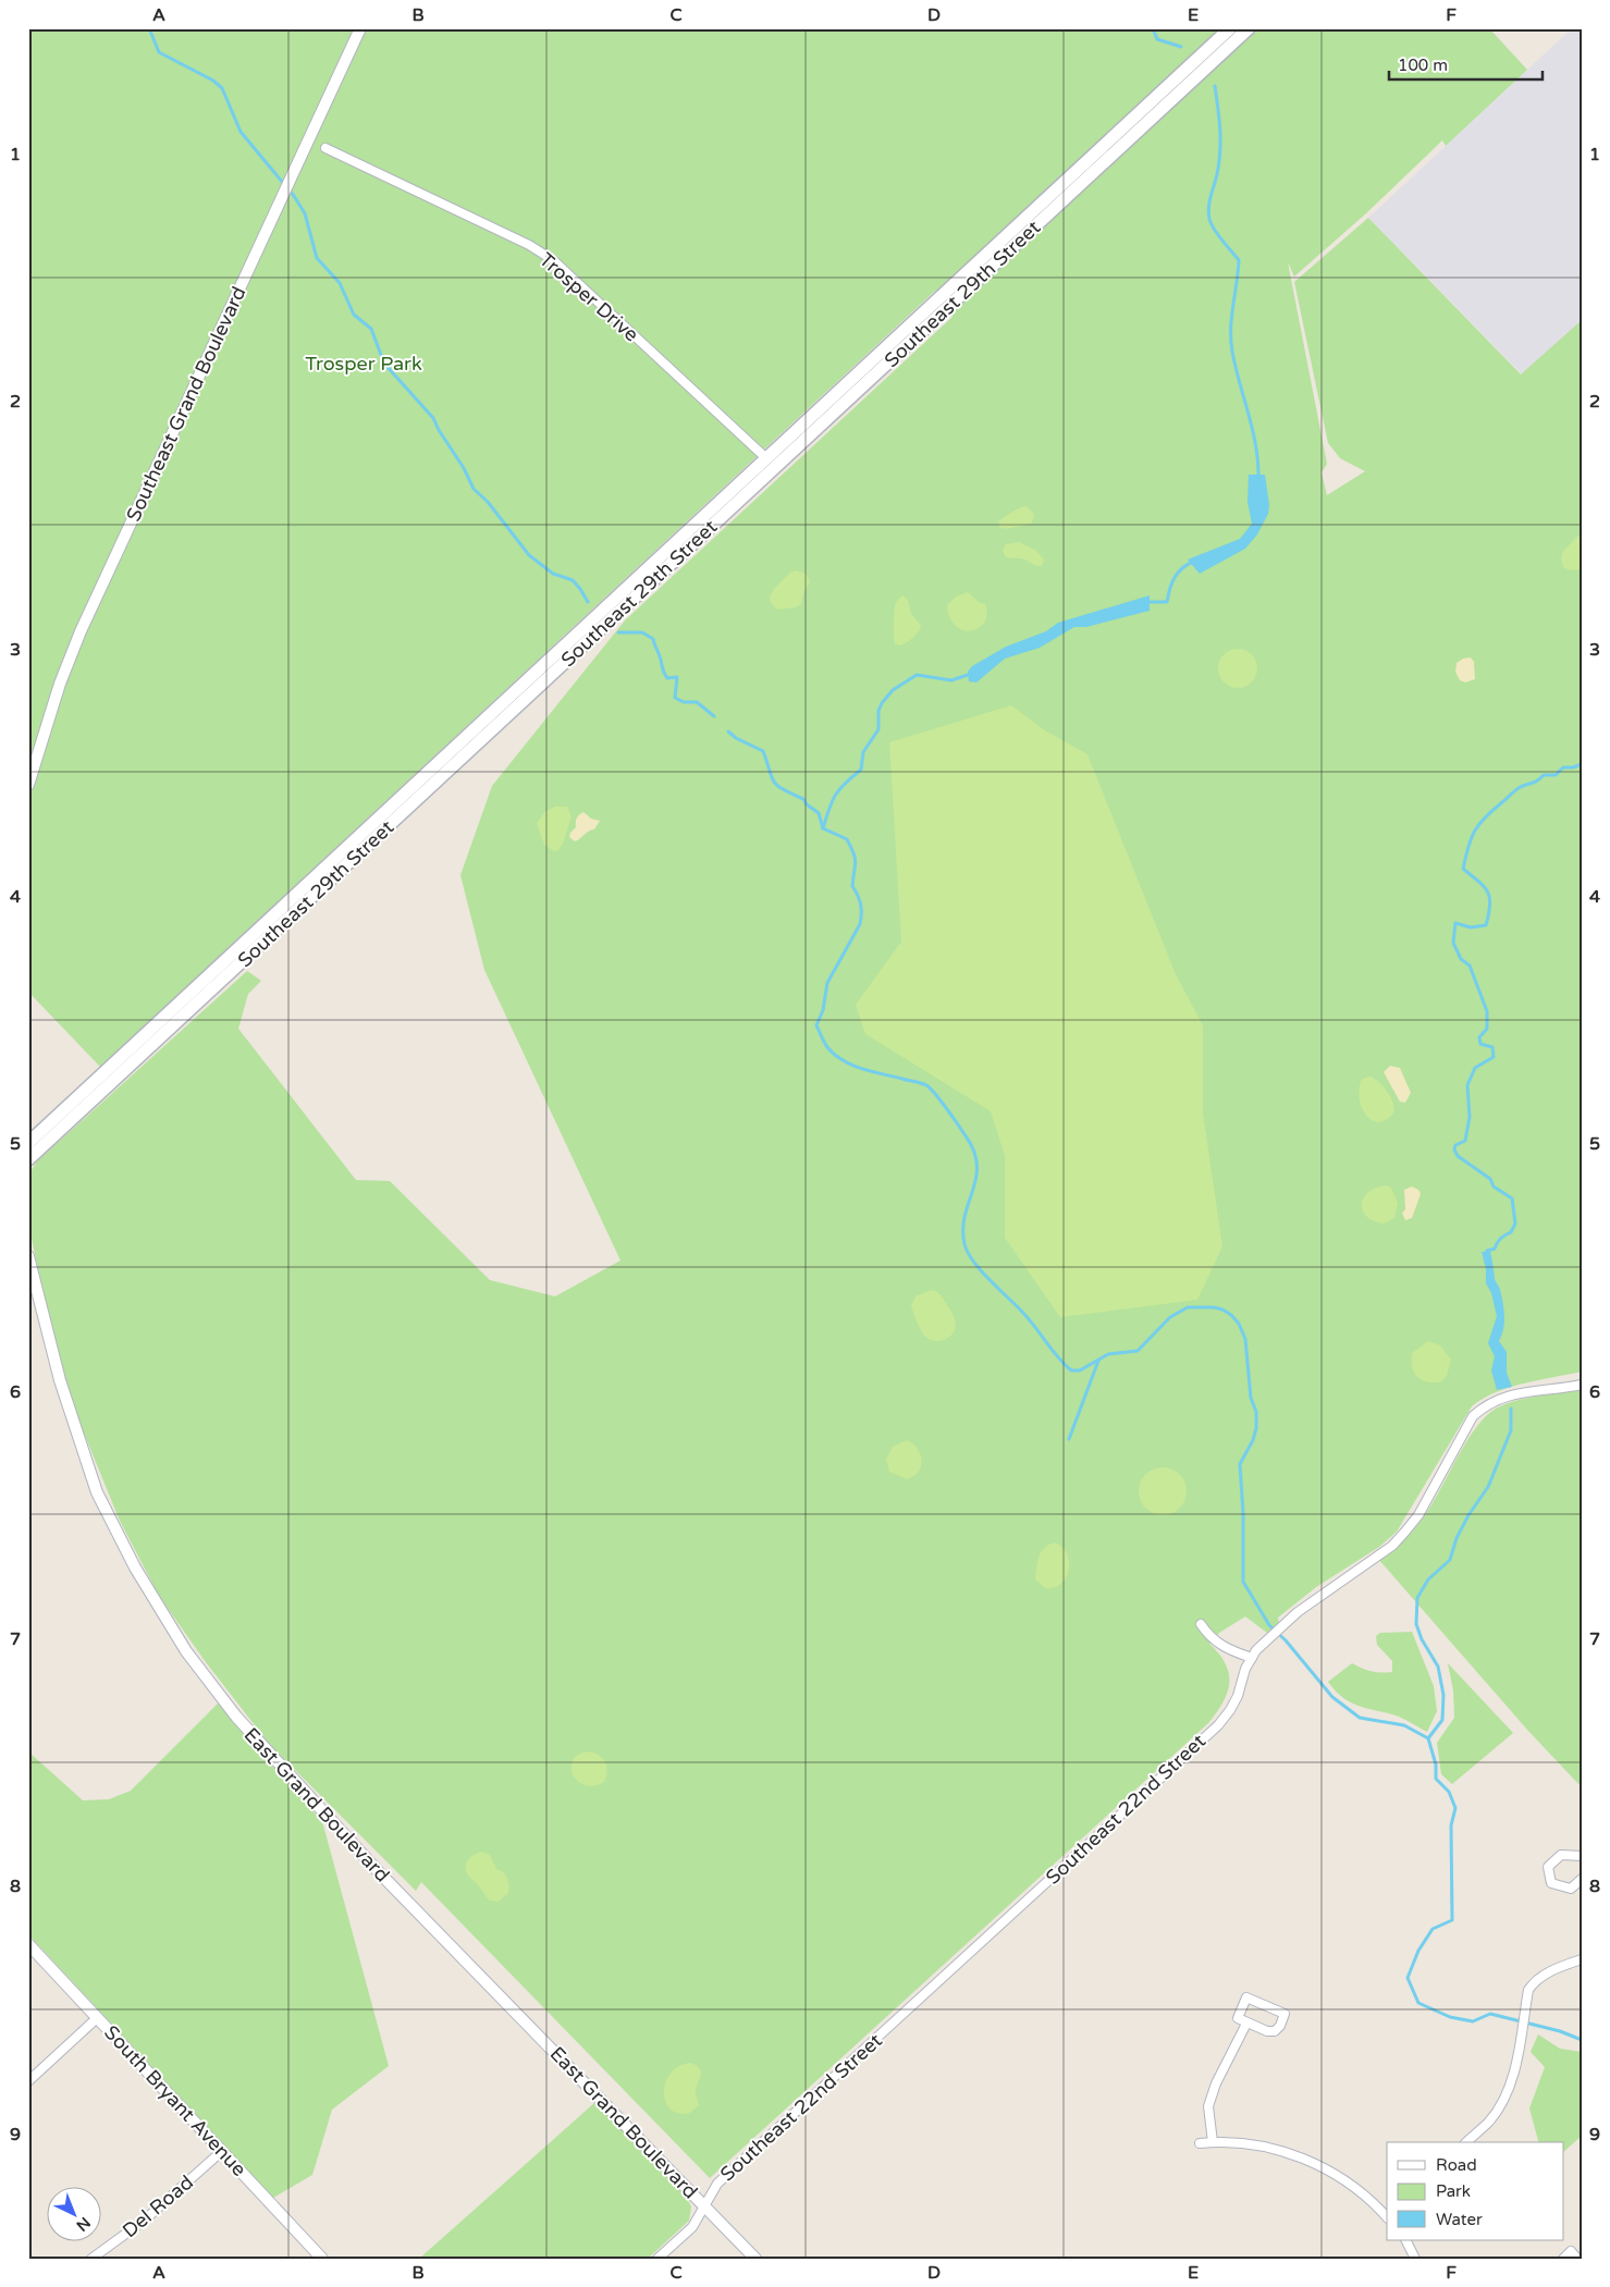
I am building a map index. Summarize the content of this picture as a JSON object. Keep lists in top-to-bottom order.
{
  "streets": {
    "main road": ["Southeast 29th Street"],
    "street": [
      "Trosper Drive",
      "Southeast Grand Boulevard",
      "East Grand Boulevard",
      "Southeast 22nd Street",
      "South Bryant Avenue",
      "Del Road"
    ]
  },
  "crossings": [
    ["Southeast 29th Street", "Trosper Drive"],
    ["East Grand Boulevard", "Southeast 22nd Street"],
    ["South Bryant Avenue", "Del Road"]
  ],
  "parks": ["Trosper Park"],
  "legend": ["Road", "Park", "Water"],
  "scale_bar": "100 m",
  "north": "bottom right",
  "grid": {
    "columns": [
      "A",
      "B",
      "C",
      "D",
      "E",
      "F"
    ],
    "rows": [
      "1",
      "2",
      "3",
      "4",
      "5",
      "6",
      "7",
      "8",
      "9"
    ]
  }
}
